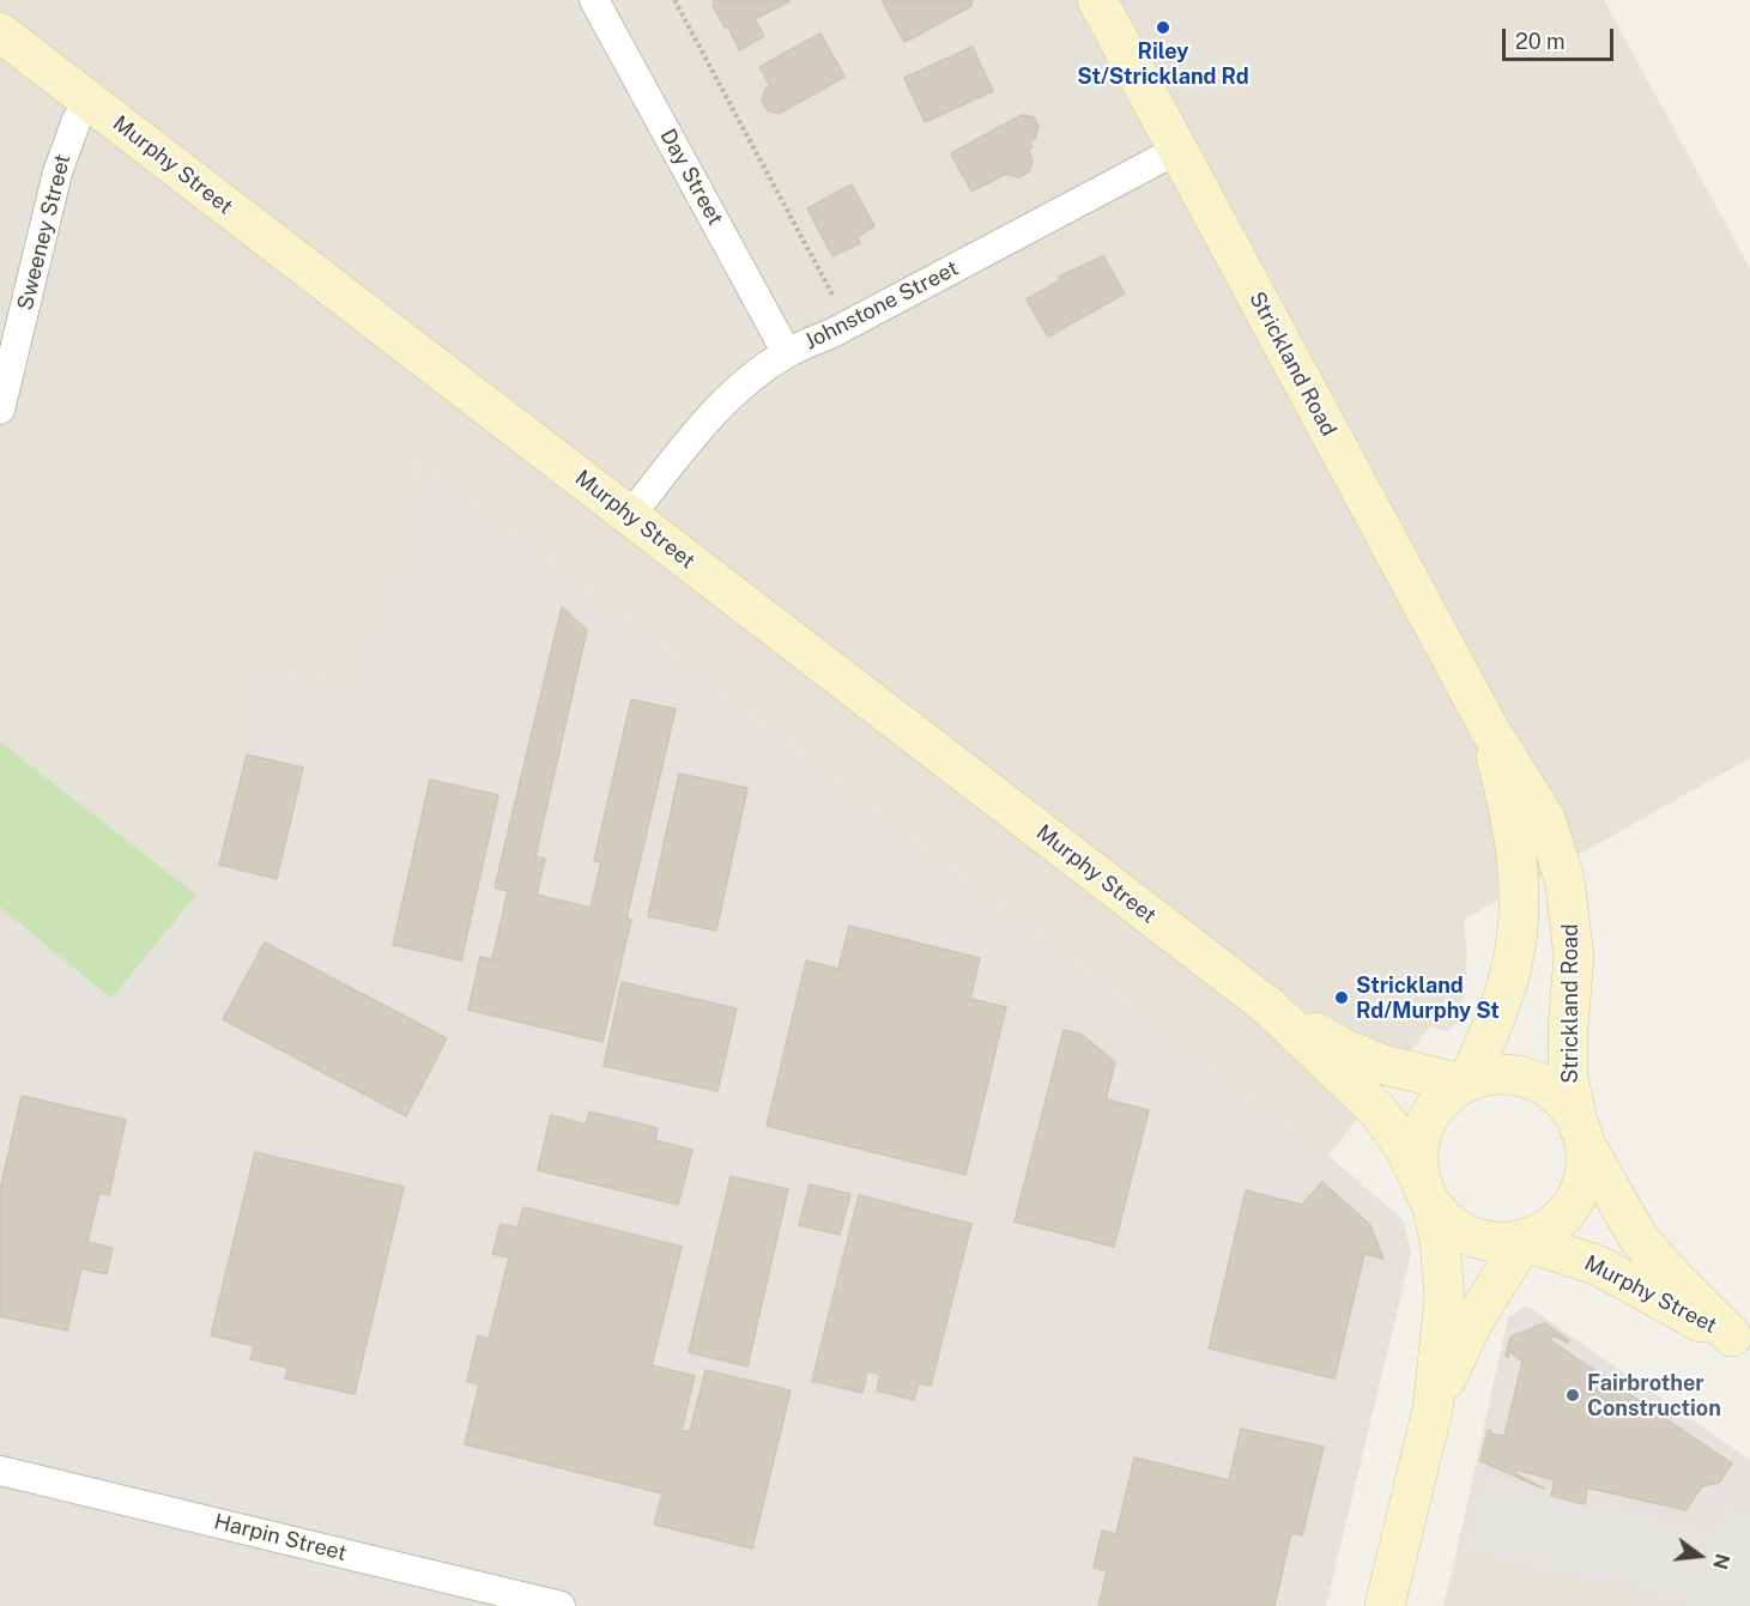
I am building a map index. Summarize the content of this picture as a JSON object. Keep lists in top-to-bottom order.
{
  "streets": {
    "street": [
      "Murphy Street",
      "Day Street",
      "Sweeney Street",
      "Johnstone Street",
      "Strickland Road",
      "Harpin Street"
    ]
  },
  "crossings": [
    ["Murphy Street", "Sweeney Street"],
    ["Murphy Street", "Johnstone Street"],
    ["Murphy Street", "Strickland Road"],
    ["Day Street", "Johnstone Street"],
    ["Johnstone Street", "Strickland Road"]
  ],
  "places": ["Riley St/Strickland Rd", "Strickland Rd/Murphy St", "Fairbrother Construction"],
  "scale_bar": "20 m",
  "north": "right"
}
